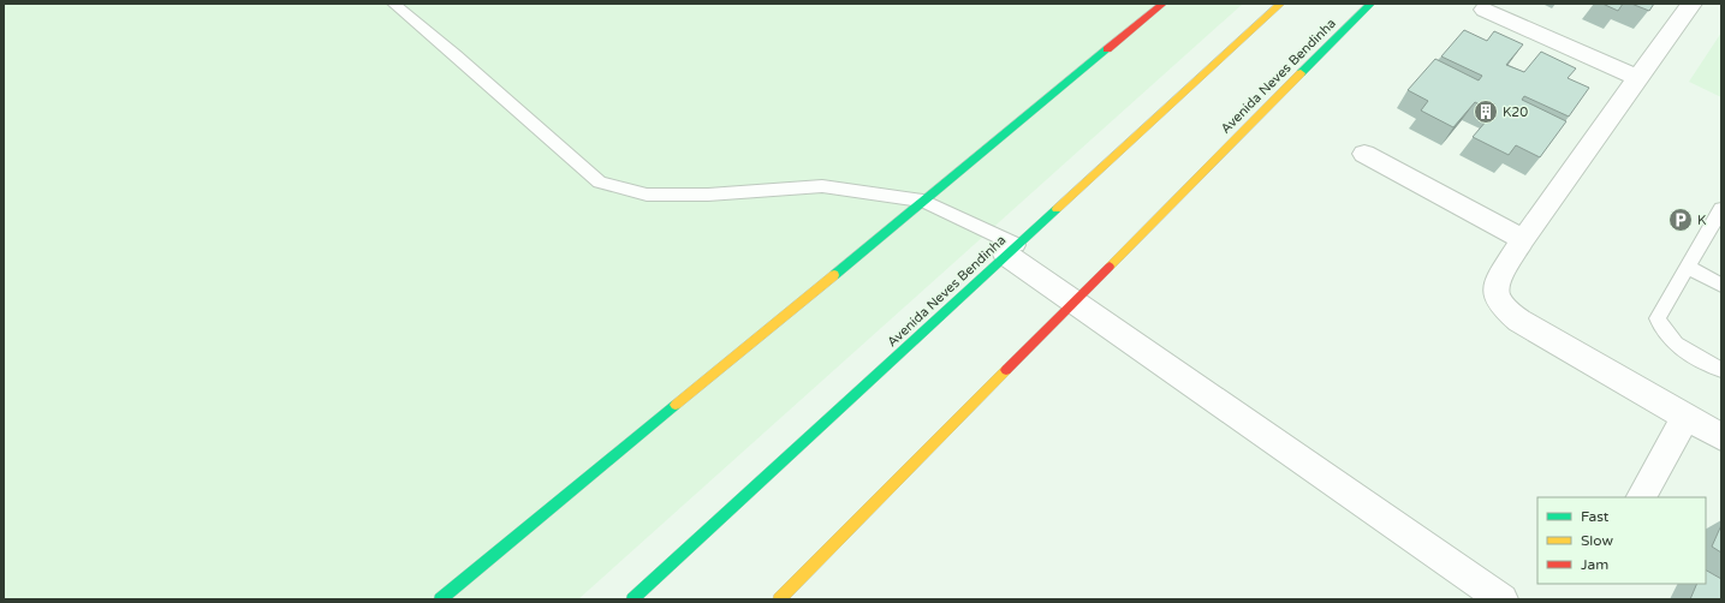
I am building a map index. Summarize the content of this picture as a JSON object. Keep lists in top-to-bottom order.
{
  "streets": {
    "street": ["Avenida Neves Bendinha"]
  },
  "places": {
    "building": ["K20"],
    "parking": ["K"]
  },
  "legend": ["Fast", "Slow", "Jam"]
}
